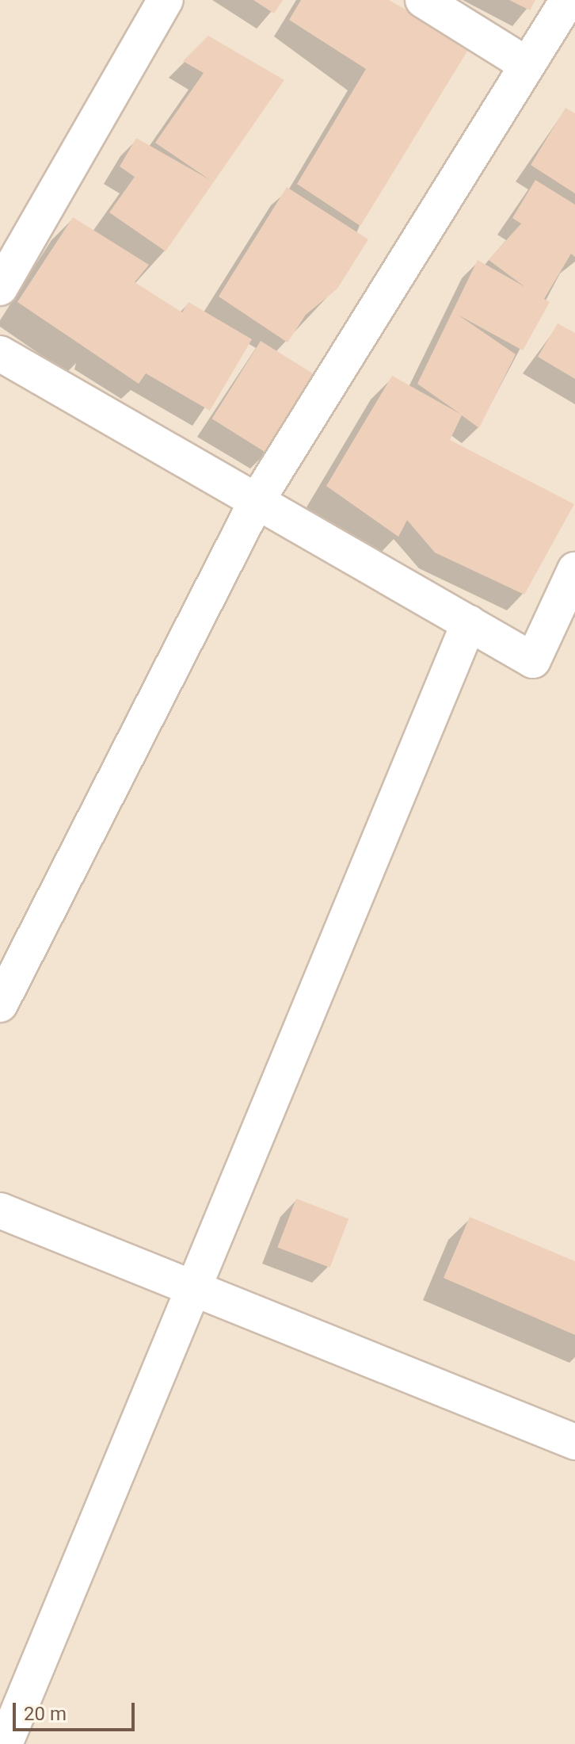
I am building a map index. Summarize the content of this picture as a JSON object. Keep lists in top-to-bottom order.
{
  "scale_bar": "20 m"
}
